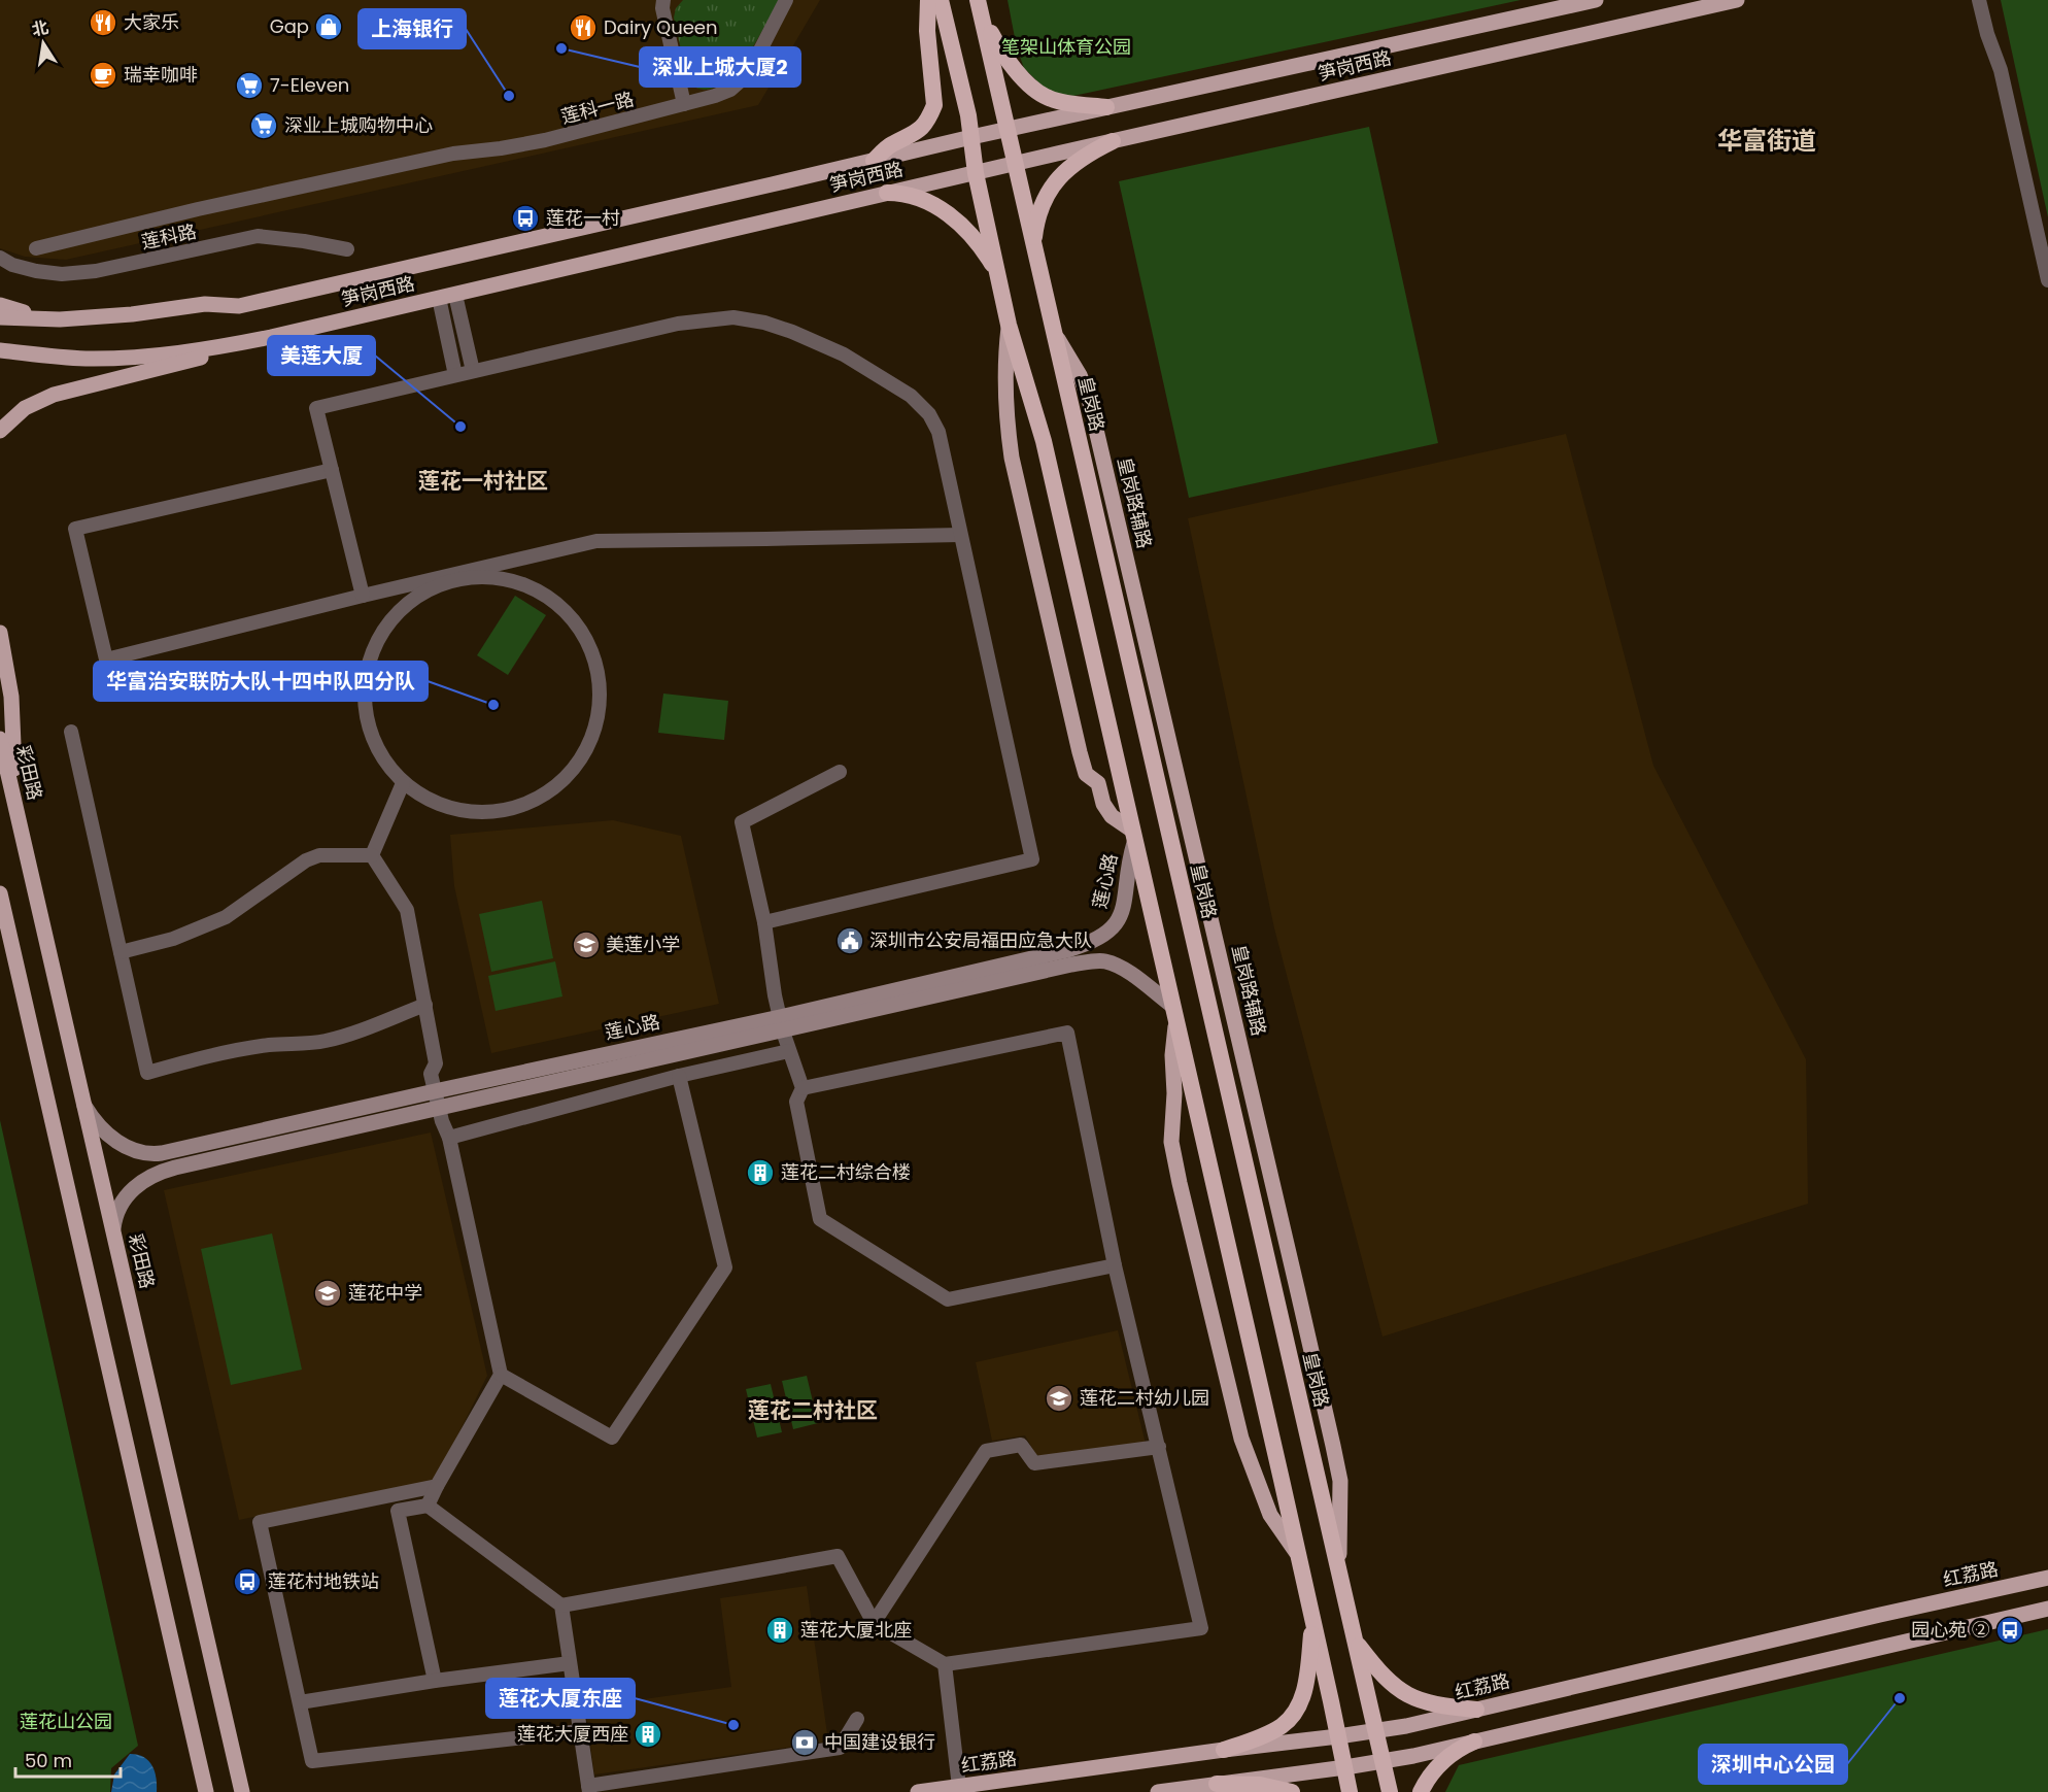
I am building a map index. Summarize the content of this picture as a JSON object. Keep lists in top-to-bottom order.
{
  "streets": {
    "highway": ["皇岗路"],
    "main road": [
      "笋岗西路",
      "彩田路",
      "莲心路",
      "红荔路"
    ],
    "street": ["莲科一路", "莲科路"]
  },
  "crossings": [
    ["笋岗西路", "皇岗路"],
    ["皇岗路", "红荔路"],
    ["彩田路", "莲心路"]
  ],
  "districts": ["华富街道", "莲花一村社区", "莲花二村社区"],
  "parks": ["笔架山体育公园", "莲花山公园"],
  "places": {
    "restaurant": ["大家乐", "Dairy Queen"],
    "shop": ["Gap"],
    "other": [
      "深业上城大厦2",
      "上海银行",
      "美莲大厦",
      "华富治安联防大队十四中队四分队",
      "深圳中心公园",
      "莲花大厦东座"
    ],
    "cafe": ["瑞幸咖啡"],
    "supermarket": ["7-Eleven", "深业上城购物中心"],
    "bus stop": ["莲花一村", "莲花村地铁站", "园心苑 ②"],
    "public building": ["深圳市公安局福田应急大队"],
    "school or university": ["美莲小学", "莲花中学", "莲花二村幼儿园"],
    "building": ["莲花二村综合楼", "莲花大厦北座", "莲花大厦西座"],
    "bank": ["中国建设银行"]
  },
  "scale_bar": "50 m",
  "north": "top"
}
